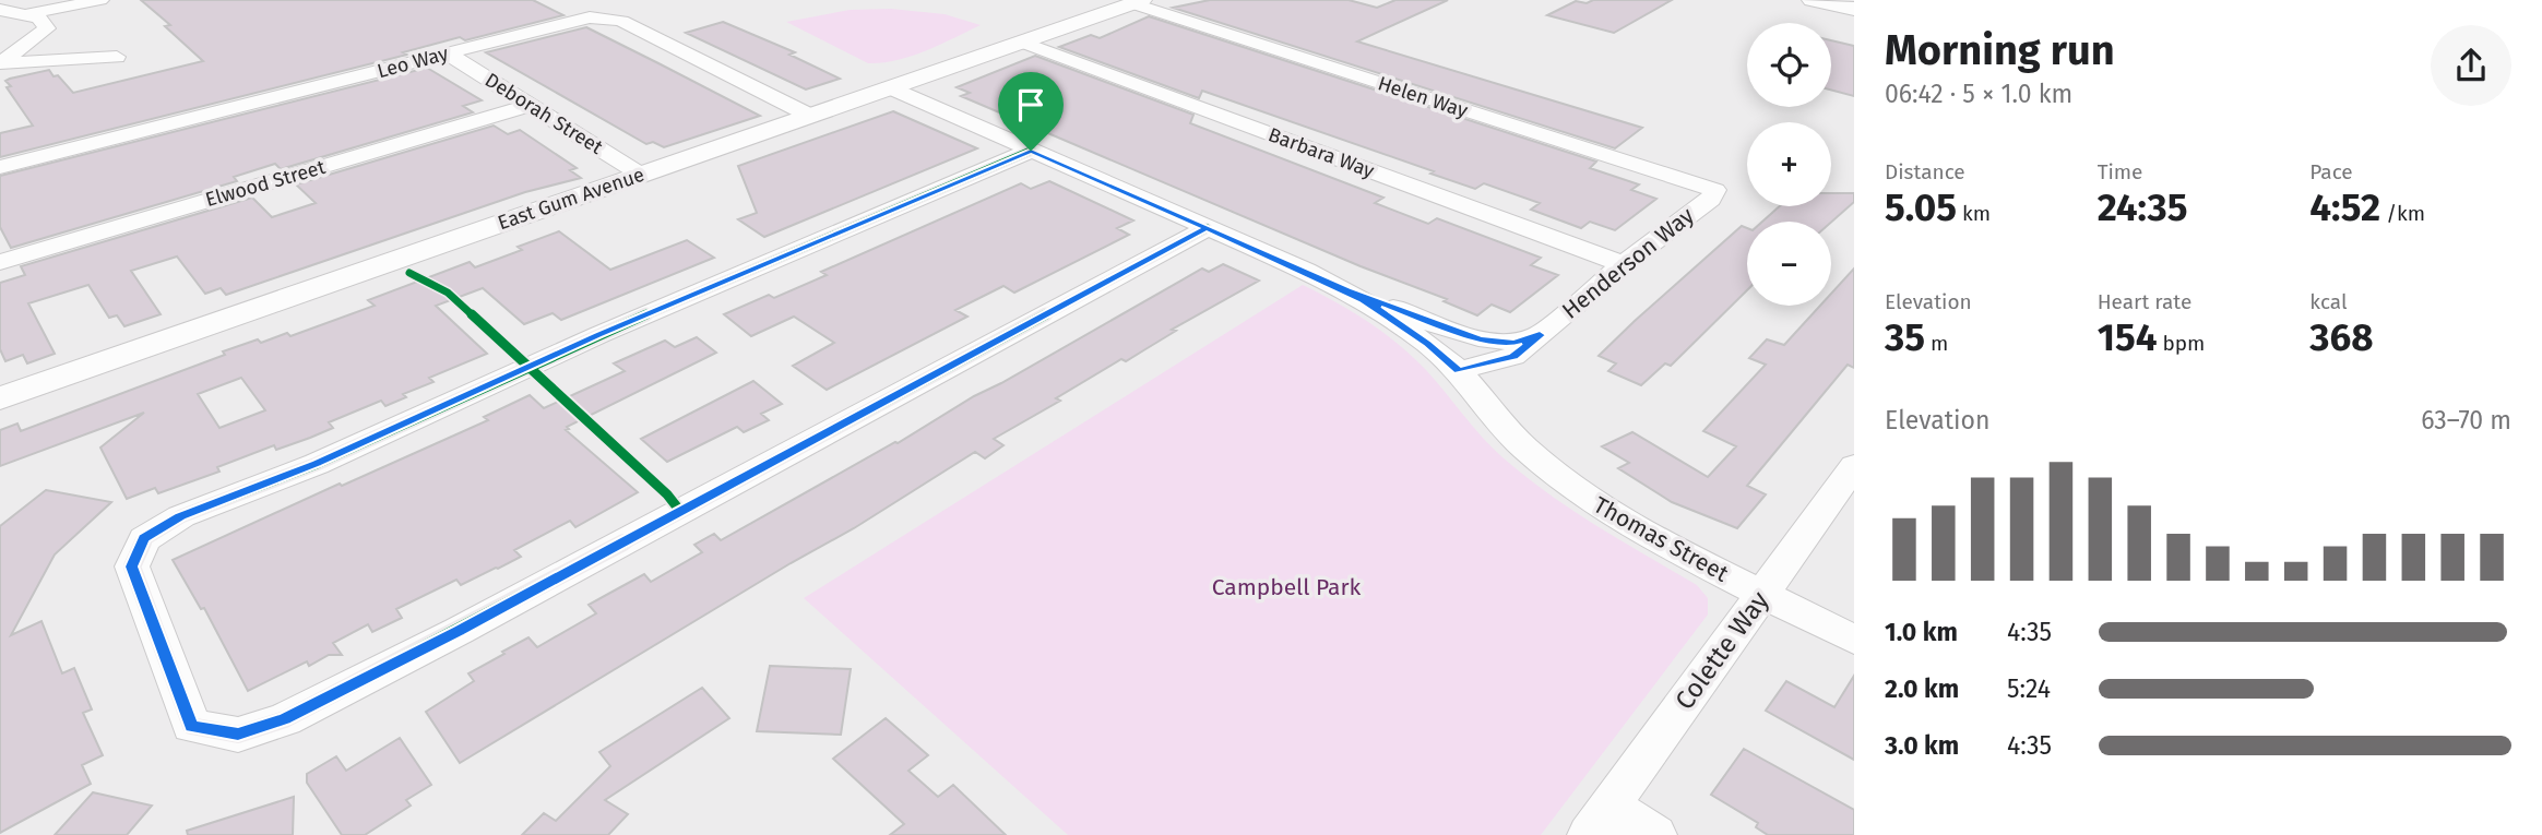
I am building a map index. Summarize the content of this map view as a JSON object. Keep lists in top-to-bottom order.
{
  "streets": {
    "street": [
      "Leo Way",
      "Helen Way",
      "Deborah Street",
      "Barbara Way",
      "Elwood Street",
      "East Gum Avenue",
      "Henderson Way",
      "Thomas Street",
      "Colette Way"
    ]
  },
  "crossings": [
    ["Leo Way", "Deborah Street"],
    ["Leo Way", "East Gum Avenue"],
    ["Helen Way", "East Gum Avenue"],
    ["Helen Way", "Henderson Way"],
    ["Deborah Street", "Elwood Street"],
    ["Deborah Street", "East Gum Avenue"],
    ["Barbara Way", "East Gum Avenue"],
    ["Barbara Way", "Henderson Way"],
    ["East Gum Avenue", "Thomas Street"],
    ["Henderson Way", "Thomas Street"],
    ["Thomas Street", "Colette Way"]
  ],
  "parks": ["Campbell Park"],
  "page": {
    "heading": ["Morning run", "06:42 · 5 × 1.0 km"],
    "map_buttons": ["+", "−"],
    "stats": [
      ["Distance", "5.05 km"],
      ["Time", "24:35"],
      ["Pace", "4:52 /km"],
      ["Elevation", "35 m"],
      ["Heart rate", "154 bpm"],
      ["kcal", "368"]
    ],
    "chart": ["Elevation", "63–70 m"],
    "list": [
      {
        "name": "1.0 km",
        "note": "4:35"
      },
      {
        "name": "2.0 km",
        "note": "5:24"
      },
      {
        "name": "3.0 km",
        "note": "4:35"
      }
    ]
  }
}
